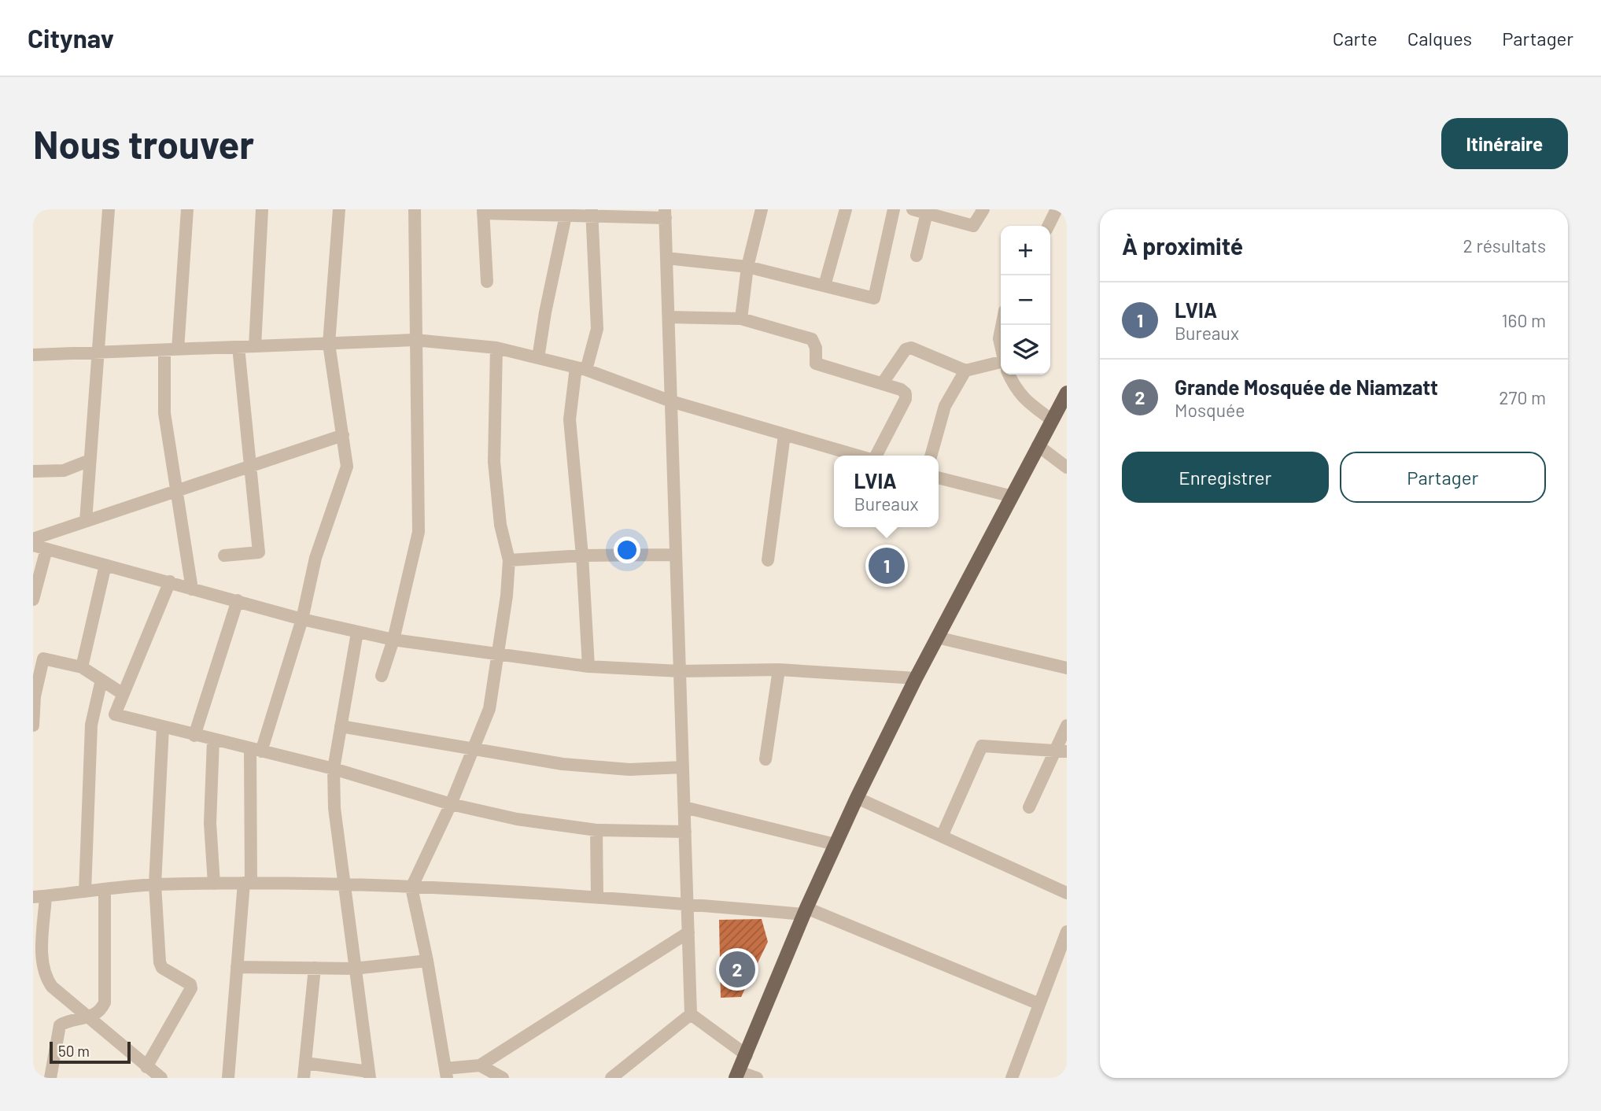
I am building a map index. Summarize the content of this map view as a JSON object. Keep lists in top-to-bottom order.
{
  "scale_bar": "50 m",
  "page": {
    "header": "Citynav",
    "nav": ["Carte", "Calques", "Partager"],
    "buttons": [
      "Itinéraire",
      ["Enregistrer", "Partager"]
    ],
    "title": "Nous trouver",
    "heading": ["À proximité", "2 résultats"],
    "map_buttons": ["+", "−"],
    "list": [
      {
        "mark": "1",
        "name": "LVIA",
        "note": "Bureaux",
        "value": "160 m"
      },
      {
        "mark": "2",
        "name": "Grande Mosquée de Niamzatt",
        "note": "Mosquée",
        "value": "270 m"
      }
    ],
    "popup": ["LVIA", "Bureaux"],
    "pins": ["1", "2"],
    "scale": "50 m"
  }
}
